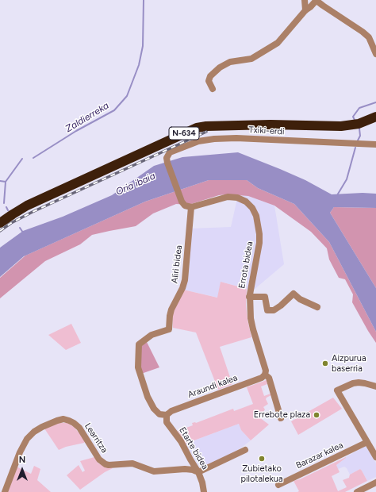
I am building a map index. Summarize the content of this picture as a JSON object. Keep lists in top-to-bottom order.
{
  "streets": {
    "highway": ["N-634"],
    "street": [
      "Txiki-erdi",
      "Aliri bidea",
      "Errota bidea",
      "Araundi kalea",
      "Learritza",
      "Etarte bidea",
      "Barazar kalea"
    ]
  },
  "crossings": [
    ["Txiki-erdi", "Aliri bidea"],
    ["Txiki-erdi", "Errota bidea"],
    ["Aliri bidea", "Errota bidea"],
    ["Aliri bidea", "Araundi kalea"],
    ["Aliri bidea", "Etarte bidea"],
    ["Errota bidea", "Araundi kalea"],
    ["Araundi kalea", "Etarte bidea"],
    ["Learritza", "Etarte bidea"]
  ],
  "water": ["Zaldierreka", "Oria ibaia"],
  "places": ["Aizpurua baserria", "Errebote plaza", "Zubietako pilotalekua"],
  "north": "top"
}
